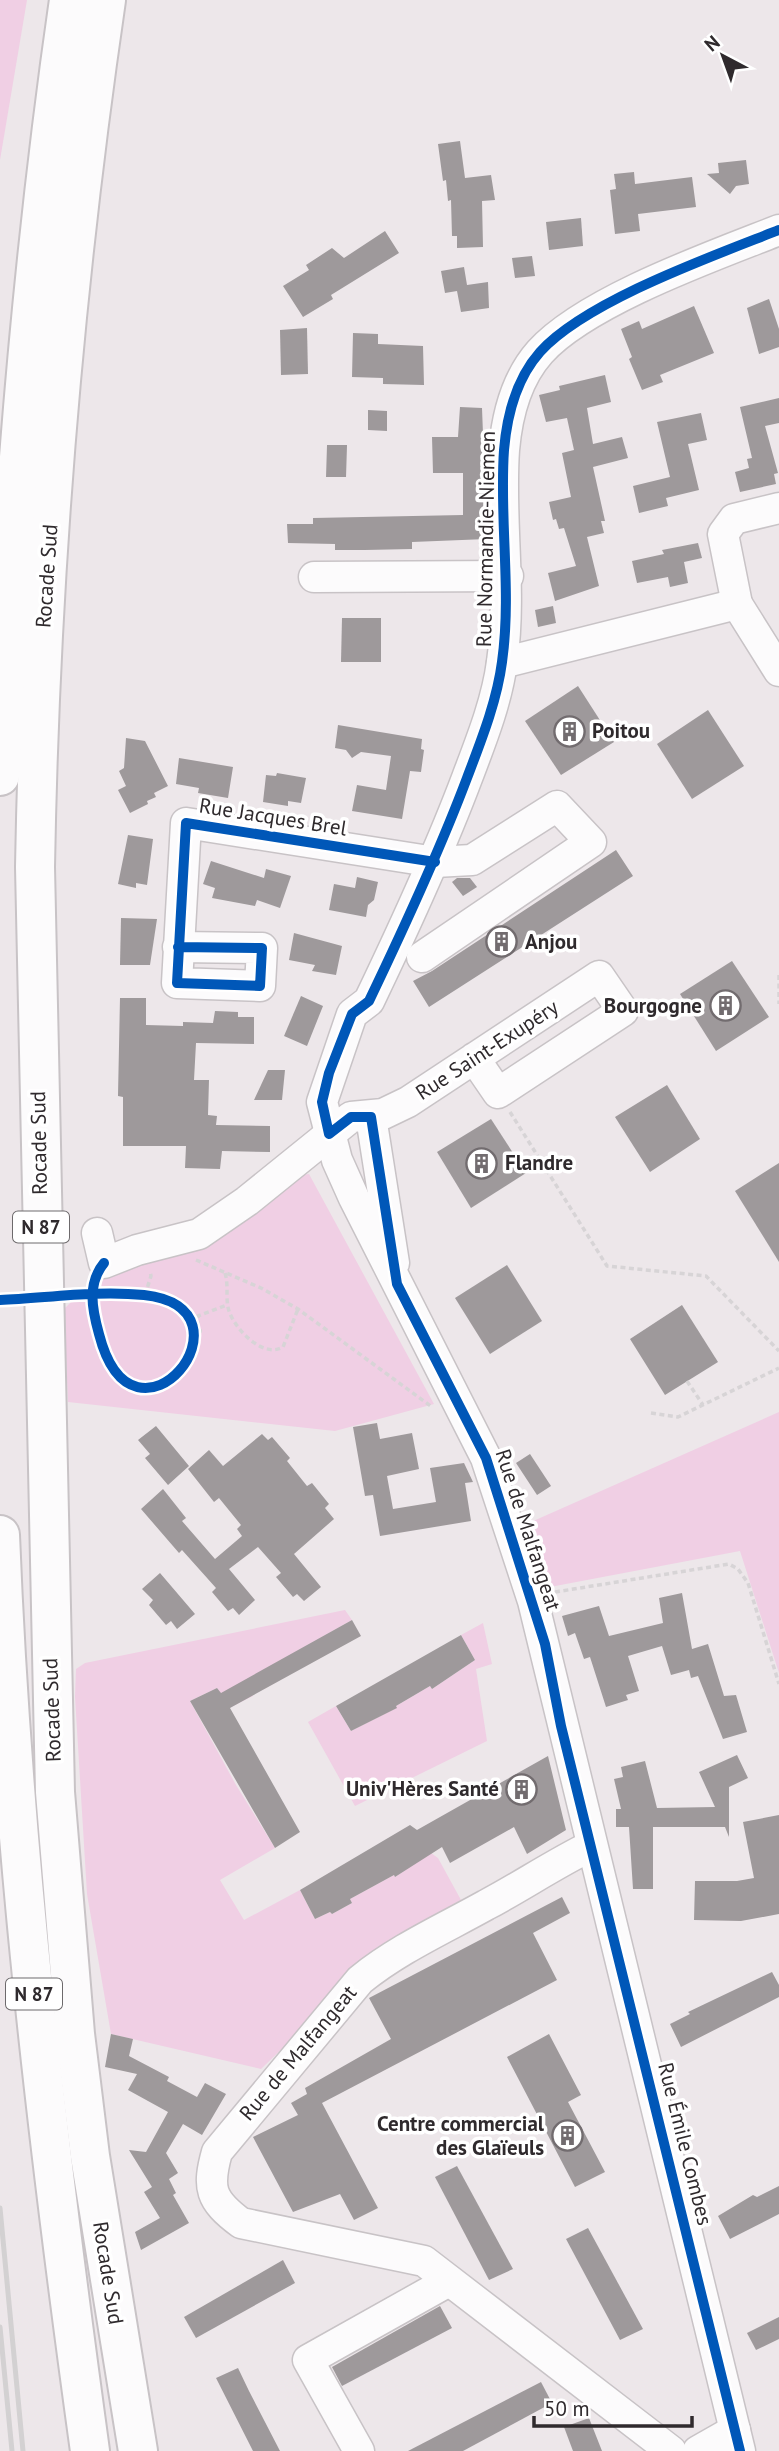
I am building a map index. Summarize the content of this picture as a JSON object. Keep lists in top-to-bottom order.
{
  "streets": {
    "highway": ["Rocade Sud", "N 87"],
    "street": [
      "Rue Normandie-Niemen",
      "Rue Jacques Brel",
      "Rue Saint-Exupéry",
      "Rue de Malfangeat",
      "Rue Émile Combes"
    ]
  },
  "crossings": [
    ["Rue Normandie-Niemen", "Rue Jacques Brel"],
    ["Rue Normandie-Niemen", "Rue Saint-Exupéry"],
    ["Rue Normandie-Niemen", "Rue de Malfangeat"],
    ["Rue Saint-Exupéry", "Rue de Malfangeat"],
    ["Rue de Malfangeat", "Rue Émile Combes"]
  ],
  "places": {
    "building": [
      "Poitou",
      "Anjou",
      "Bourgogne",
      "Flandre",
      "Univ'Hères Santé",
      "Centre commercial des Glaïeuls"
    ]
  },
  "scale_bar": "50 m",
  "north": "top left"
}
